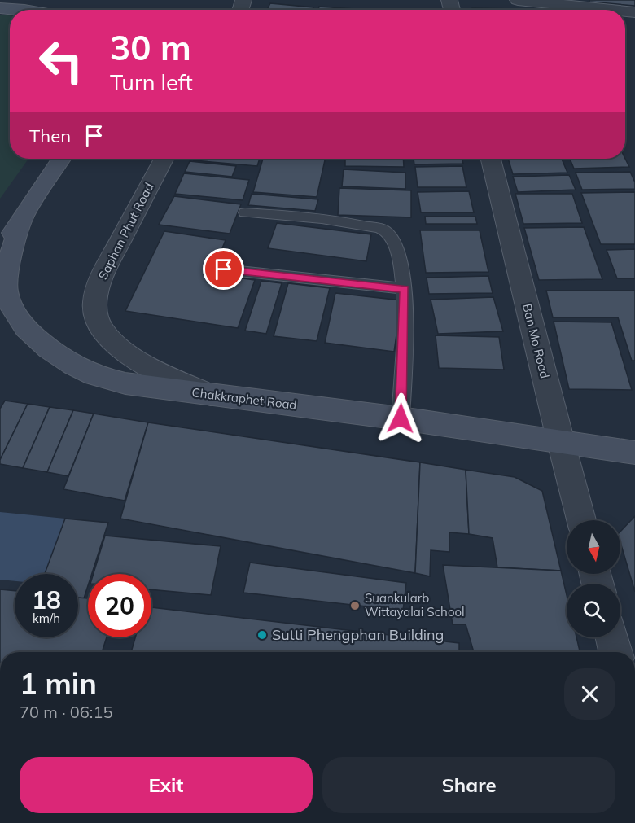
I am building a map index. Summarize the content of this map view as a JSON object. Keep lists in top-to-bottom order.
{
  "streets": {
    "main road": ["Chakkraphet Road"],
    "street": ["Saphan Phut Road", "Ban Mo Road"]
  },
  "crossings": [
    ["Saphan Phut Road", "Chakkraphet Road"],
    ["Ban Mo Road", "Chakkraphet Road"]
  ],
  "places": ["Suankularb Wittayalai School", "Sutti Phengphan Building"],
  "north": "bottom",
  "page": {
    "turn": ["30 m", "Turn left"],
    "then": "Then",
    "speed": "18 km/h",
    "limit": "20",
    "heading": ["1 min", "70 m · 06:15"],
    "buttons": ["Exit", "Share"]
  }
}
